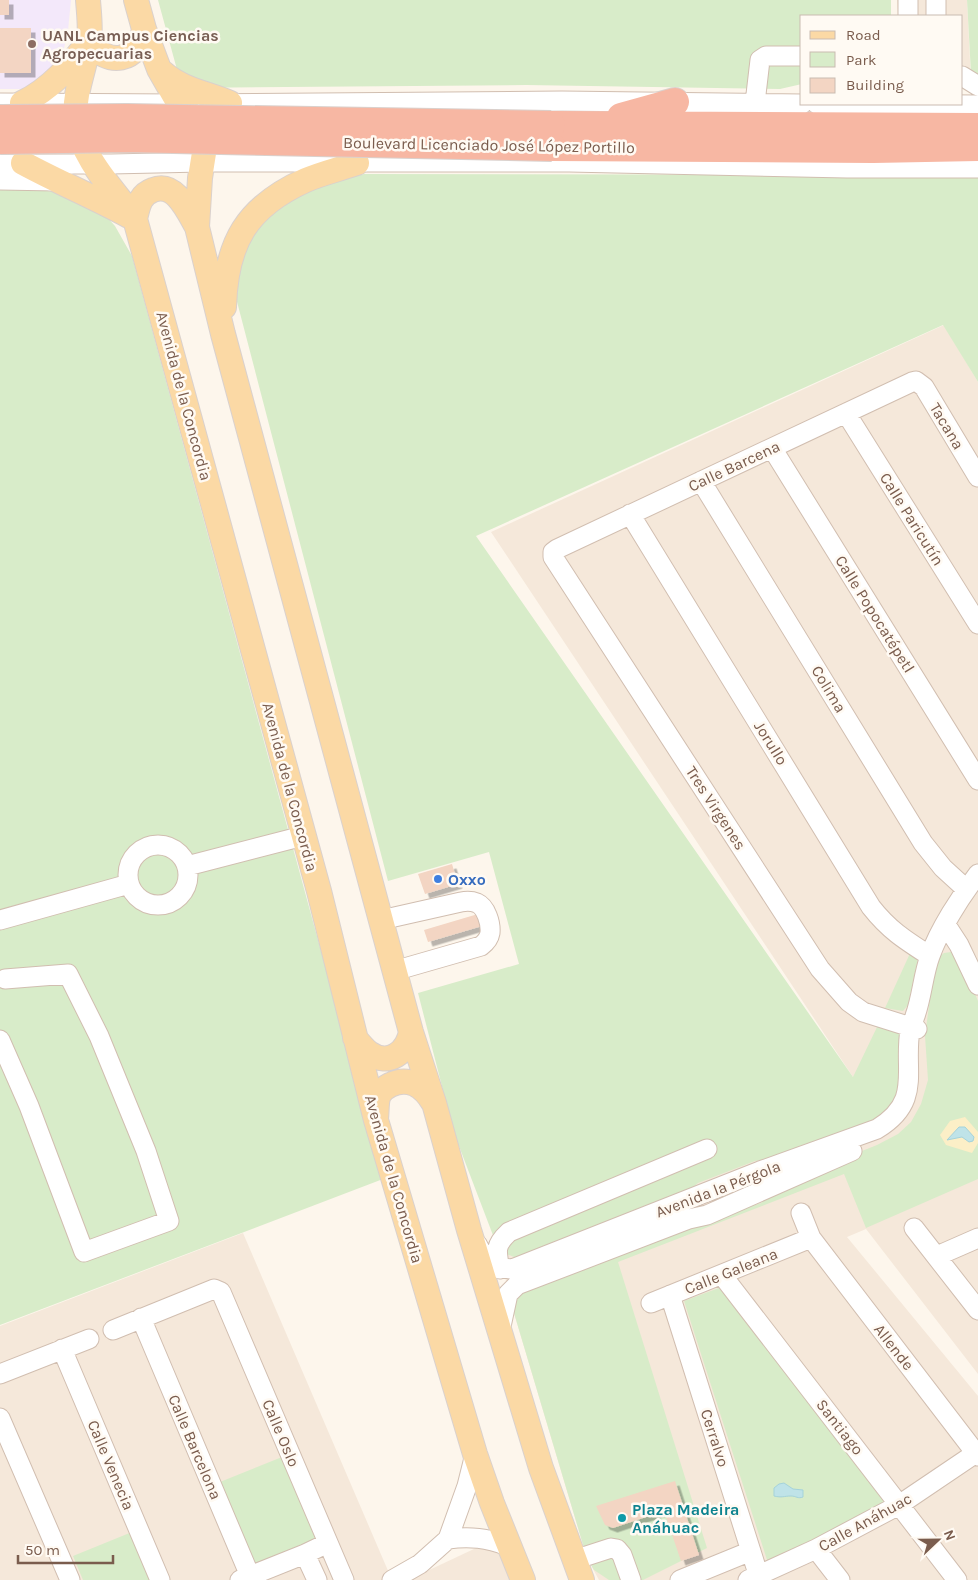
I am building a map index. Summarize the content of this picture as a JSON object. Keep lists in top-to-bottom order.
{
  "streets": {
    "highway": ["Boulevard Licenciado José López Portillo"],
    "main road": ["Avenida de la Concordia"],
    "street": [
      "Tacana",
      "Calle Barcena",
      "Calle Paricutín",
      "Calle Popocatépetl",
      "Colima",
      "Jorullo",
      "Tres Virgenes",
      "Avenida la Pérgola",
      "Calle Galeana",
      "Allende",
      "Santiago",
      "Calle Oslo",
      "Cerralvo",
      "Calle Barcelona",
      "Calle Venecia",
      "Calle Anáhuac"
    ]
  },
  "crossings": [
    ["Boulevard Licenciado José López Portillo", "Avenida de la Concordia"],
    ["Tacana", "Calle Barcena"],
    ["Calle Barcena", "Calle Paricutín"],
    ["Calle Barcena", "Calle Popocatépetl"],
    ["Calle Barcena", "Colima"],
    ["Calle Barcena", "Jorullo"],
    ["Calle Barcena", "Tres Virgenes"],
    ["Tres Virgenes", "Avenida la Pérgola"],
    ["Calle Galeana", "Allende"],
    ["Calle Galeana", "Santiago"],
    ["Calle Galeana", "Cerralvo"],
    ["Allende", "Calle Anáhuac"],
    ["Santiago", "Calle Anáhuac"],
    ["Calle Oslo", "Calle Barcelona"],
    ["Cerralvo", "Calle Anáhuac"]
  ],
  "places": ["UANL Campus Ciencias Agropecuarias", "Oxxo", "Plaza Madeira Anáhuac"],
  "legend": ["Road", "Park", "Building"],
  "scale_bar": "50 m",
  "north": "right"
}
